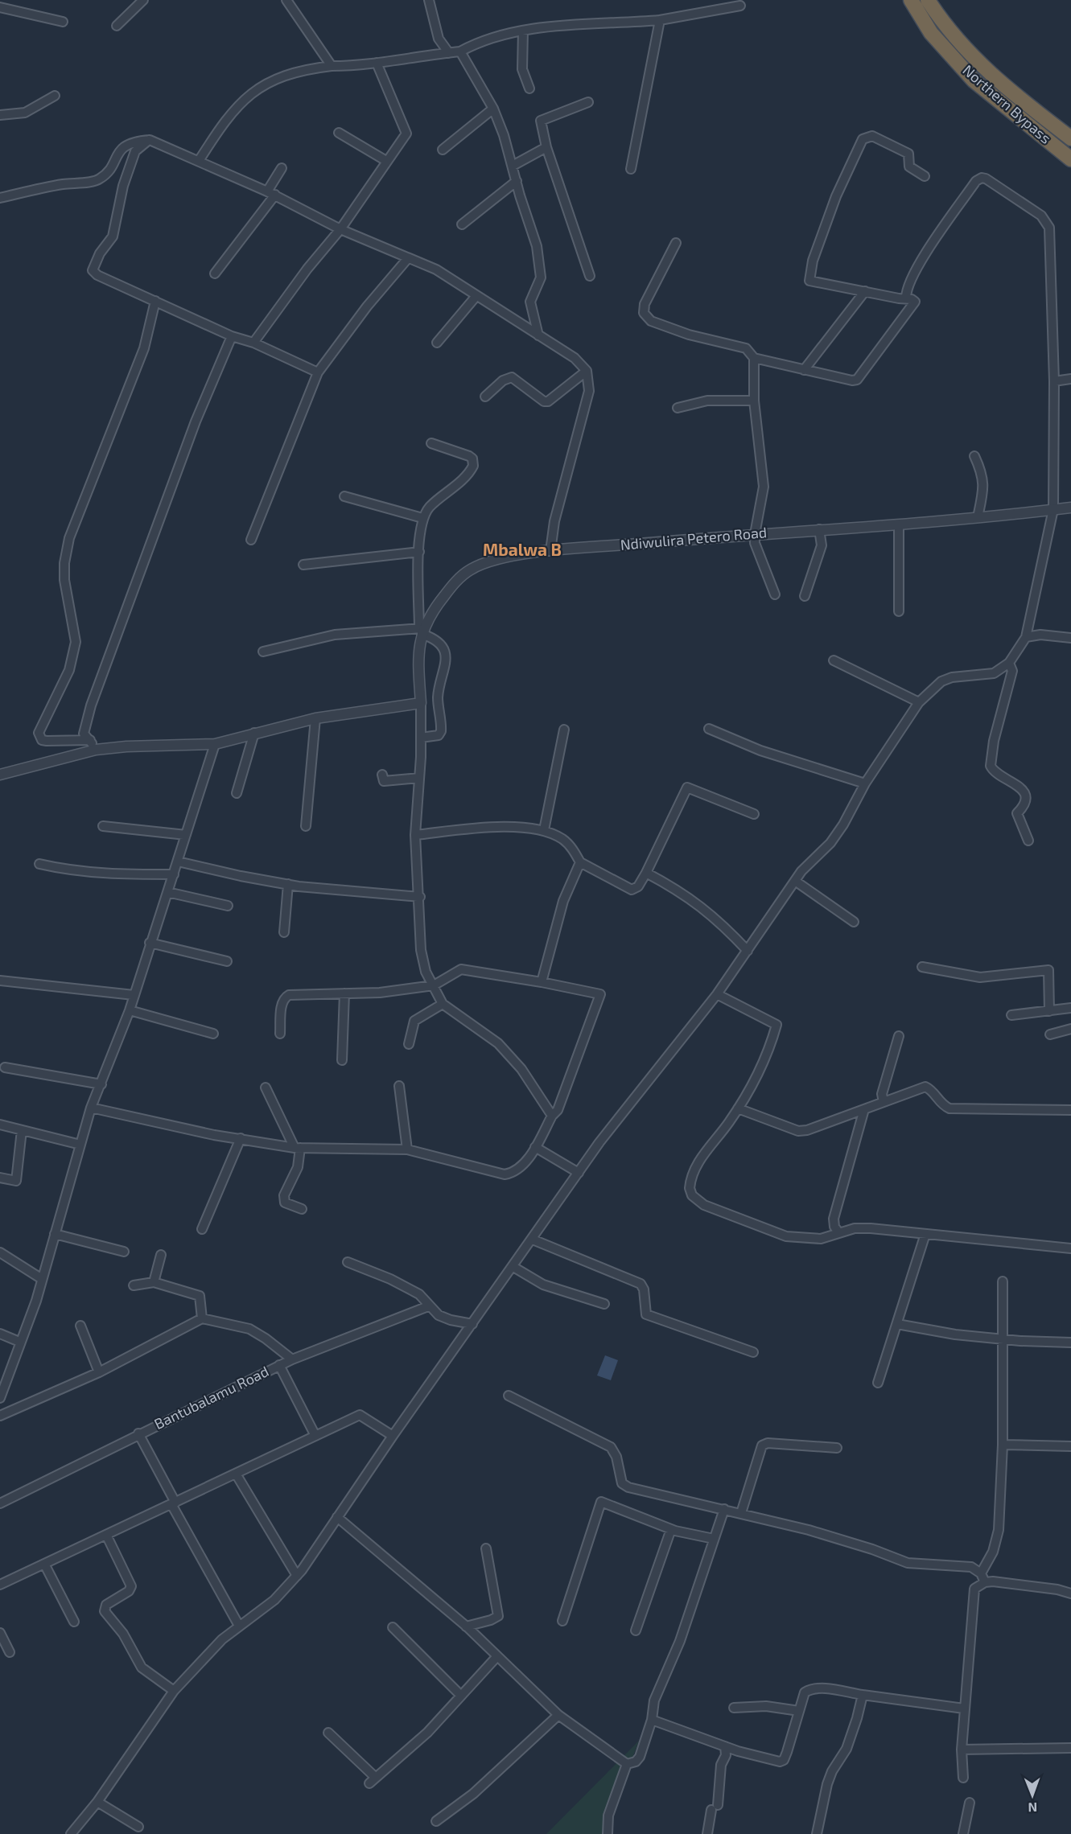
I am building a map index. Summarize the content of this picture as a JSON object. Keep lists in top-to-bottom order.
{
  "streets": {
    "highway": ["Northern Bypass"],
    "street": ["Ndiwulira Petero Road", "Bantubalamu Road"]
  },
  "districts": ["Mbalwa B"],
  "north": "bottom"
}
